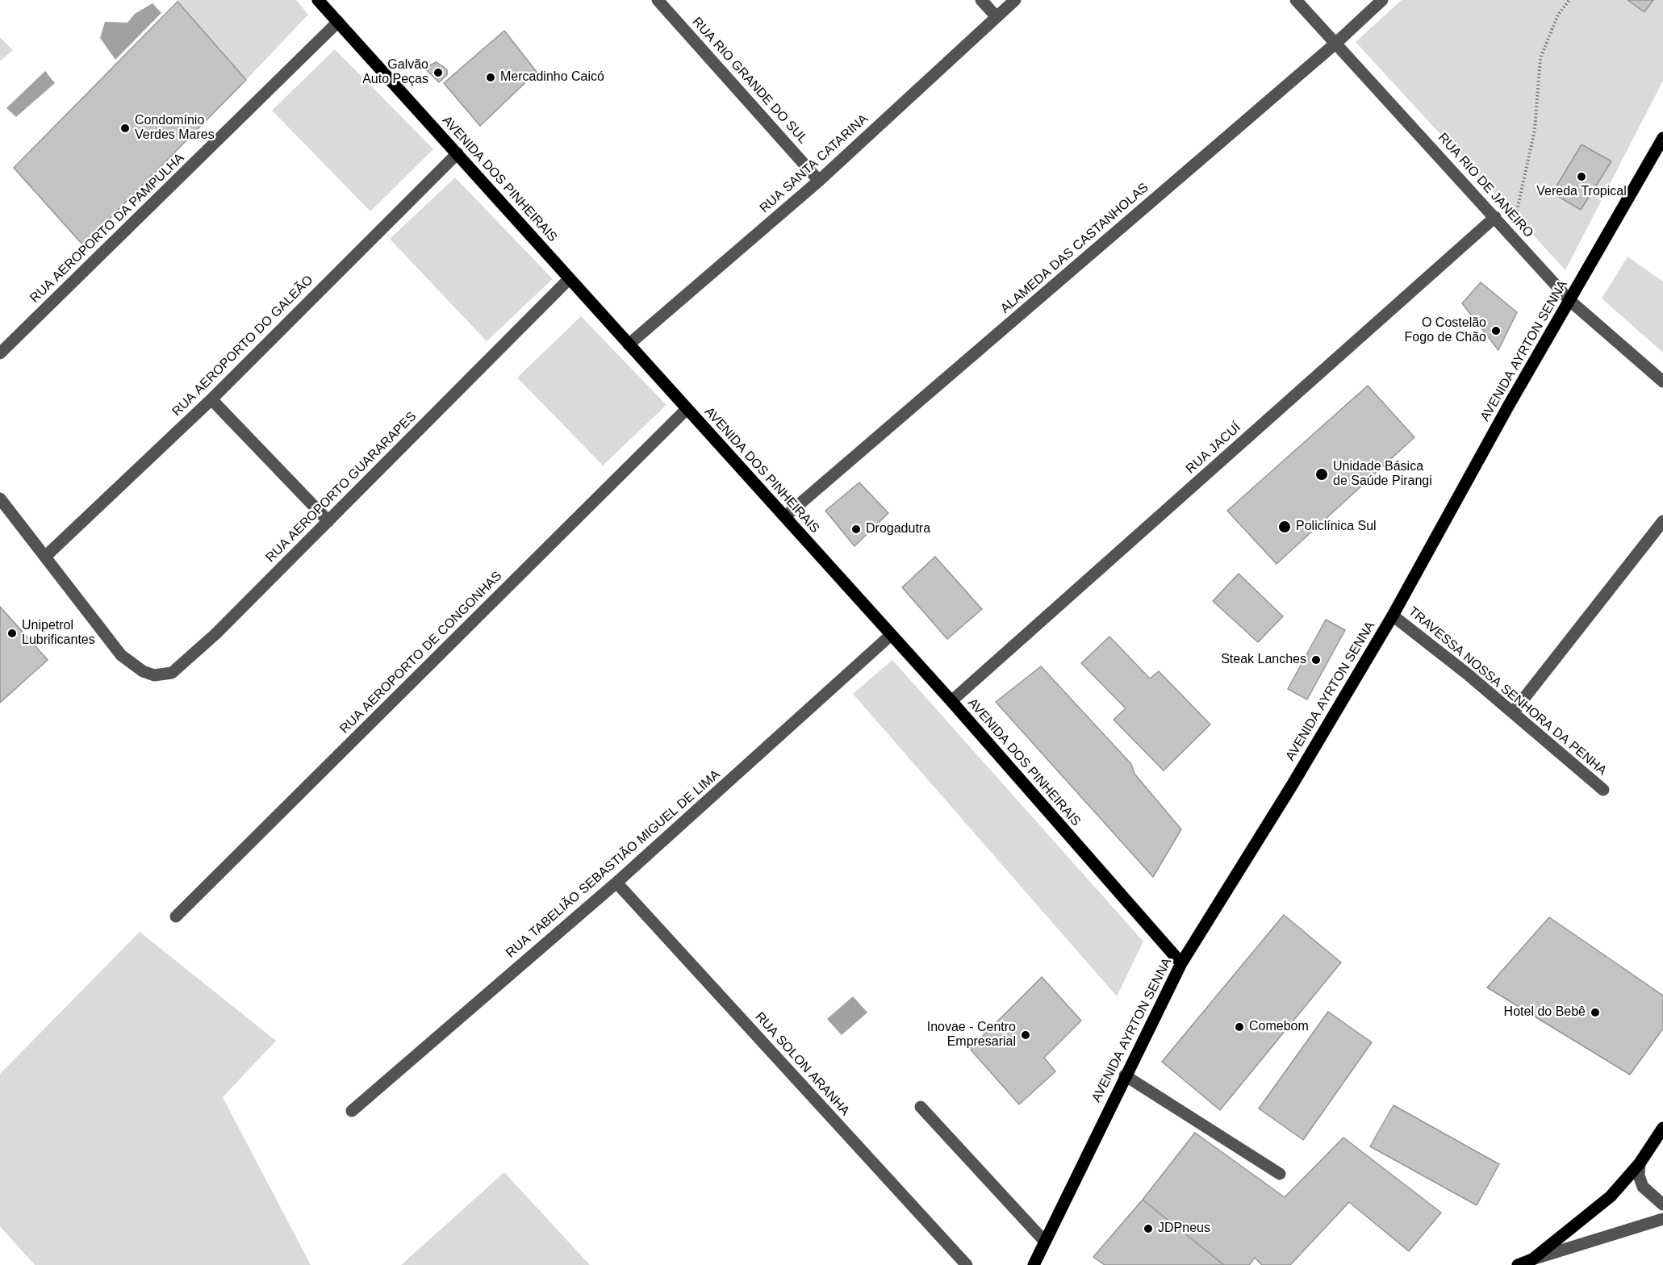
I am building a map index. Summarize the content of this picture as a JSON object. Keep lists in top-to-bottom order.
{
  "streets": {
    "main road": ["AVENIDA DOS PINHEIRAIS", "AVENIDA AYRTON SENNA"],
    "street": [
      "RUA RIO GRANDE DO SUL",
      "RUA SANTA CATARINA",
      "RUA RIO DE JANEIRO",
      "RUA AEROPORTO DA PAMPULHA",
      "ALAMEDA DAS CASTANHOLAS",
      "RUA AEROPORTO DO GALEÃO",
      "RUA JACUÍ",
      "RUA AEROPORTO GUARARAPES",
      "RUA AEROPORTO DE CONGONHAS",
      "TRAVESSA NOSSA SENHORA DA PENHA",
      "RUA TABELIÃO SEBASTIÃO MIGUEL DE LIMA",
      "RUA SOLON ARANHA"
    ]
  },
  "crossings": [
    ["RUA RIO GRANDE DO SUL", "RUA SANTA CATARINA"],
    ["RUA SANTA CATARINA", "AVENIDA DOS PINHEIRAIS"],
    ["AVENIDA DOS PINHEIRAIS", "RUA AEROPORTO DA PAMPULHA"],
    ["AVENIDA DOS PINHEIRAIS", "ALAMEDA DAS CASTANHOLAS"],
    ["AVENIDA DOS PINHEIRAIS", "RUA AEROPORTO DO GALEÃO"],
    ["AVENIDA DOS PINHEIRAIS", "AVENIDA AYRTON SENNA"],
    ["AVENIDA DOS PINHEIRAIS", "RUA JACUÍ"],
    ["AVENIDA DOS PINHEIRAIS", "RUA AEROPORTO GUARARAPES"],
    ["AVENIDA DOS PINHEIRAIS", "RUA AEROPORTO DE CONGONHAS"],
    ["AVENIDA DOS PINHEIRAIS", "RUA TABELIÃO SEBASTIÃO MIGUEL DE LIMA"],
    ["RUA RIO DE JANEIRO", "ALAMEDA DAS CASTANHOLAS"],
    ["RUA RIO DE JANEIRO", "AVENIDA AYRTON SENNA"],
    ["RUA RIO DE JANEIRO", "RUA JACUÍ"],
    ["RUA AEROPORTO DO GALEÃO", "RUA AEROPORTO GUARARAPES"],
    ["AVENIDA AYRTON SENNA", "TRAVESSA NOSSA SENHORA DA PENHA"],
    ["RUA TABELIÃO SEBASTIÃO MIGUEL DE LIMA", "RUA SOLON ARANHA"]
  ],
  "places": [
    "Galvão Auto Peças",
    "Mercadinho Caicó",
    "Condomínio Verdes Mares",
    "Vereda Tropical",
    "O Costelão Fogo de Chão",
    "Unidade Básica de Saúde Pirangi",
    "Policlínica Sul",
    "Drogadutra",
    "Unipetrol Lubrificantes",
    "Steak Lanches",
    "Hotel do Bebê",
    "Comebom",
    "Inovae - Centro Empresarial",
    "JDPneus"
  ]
}
